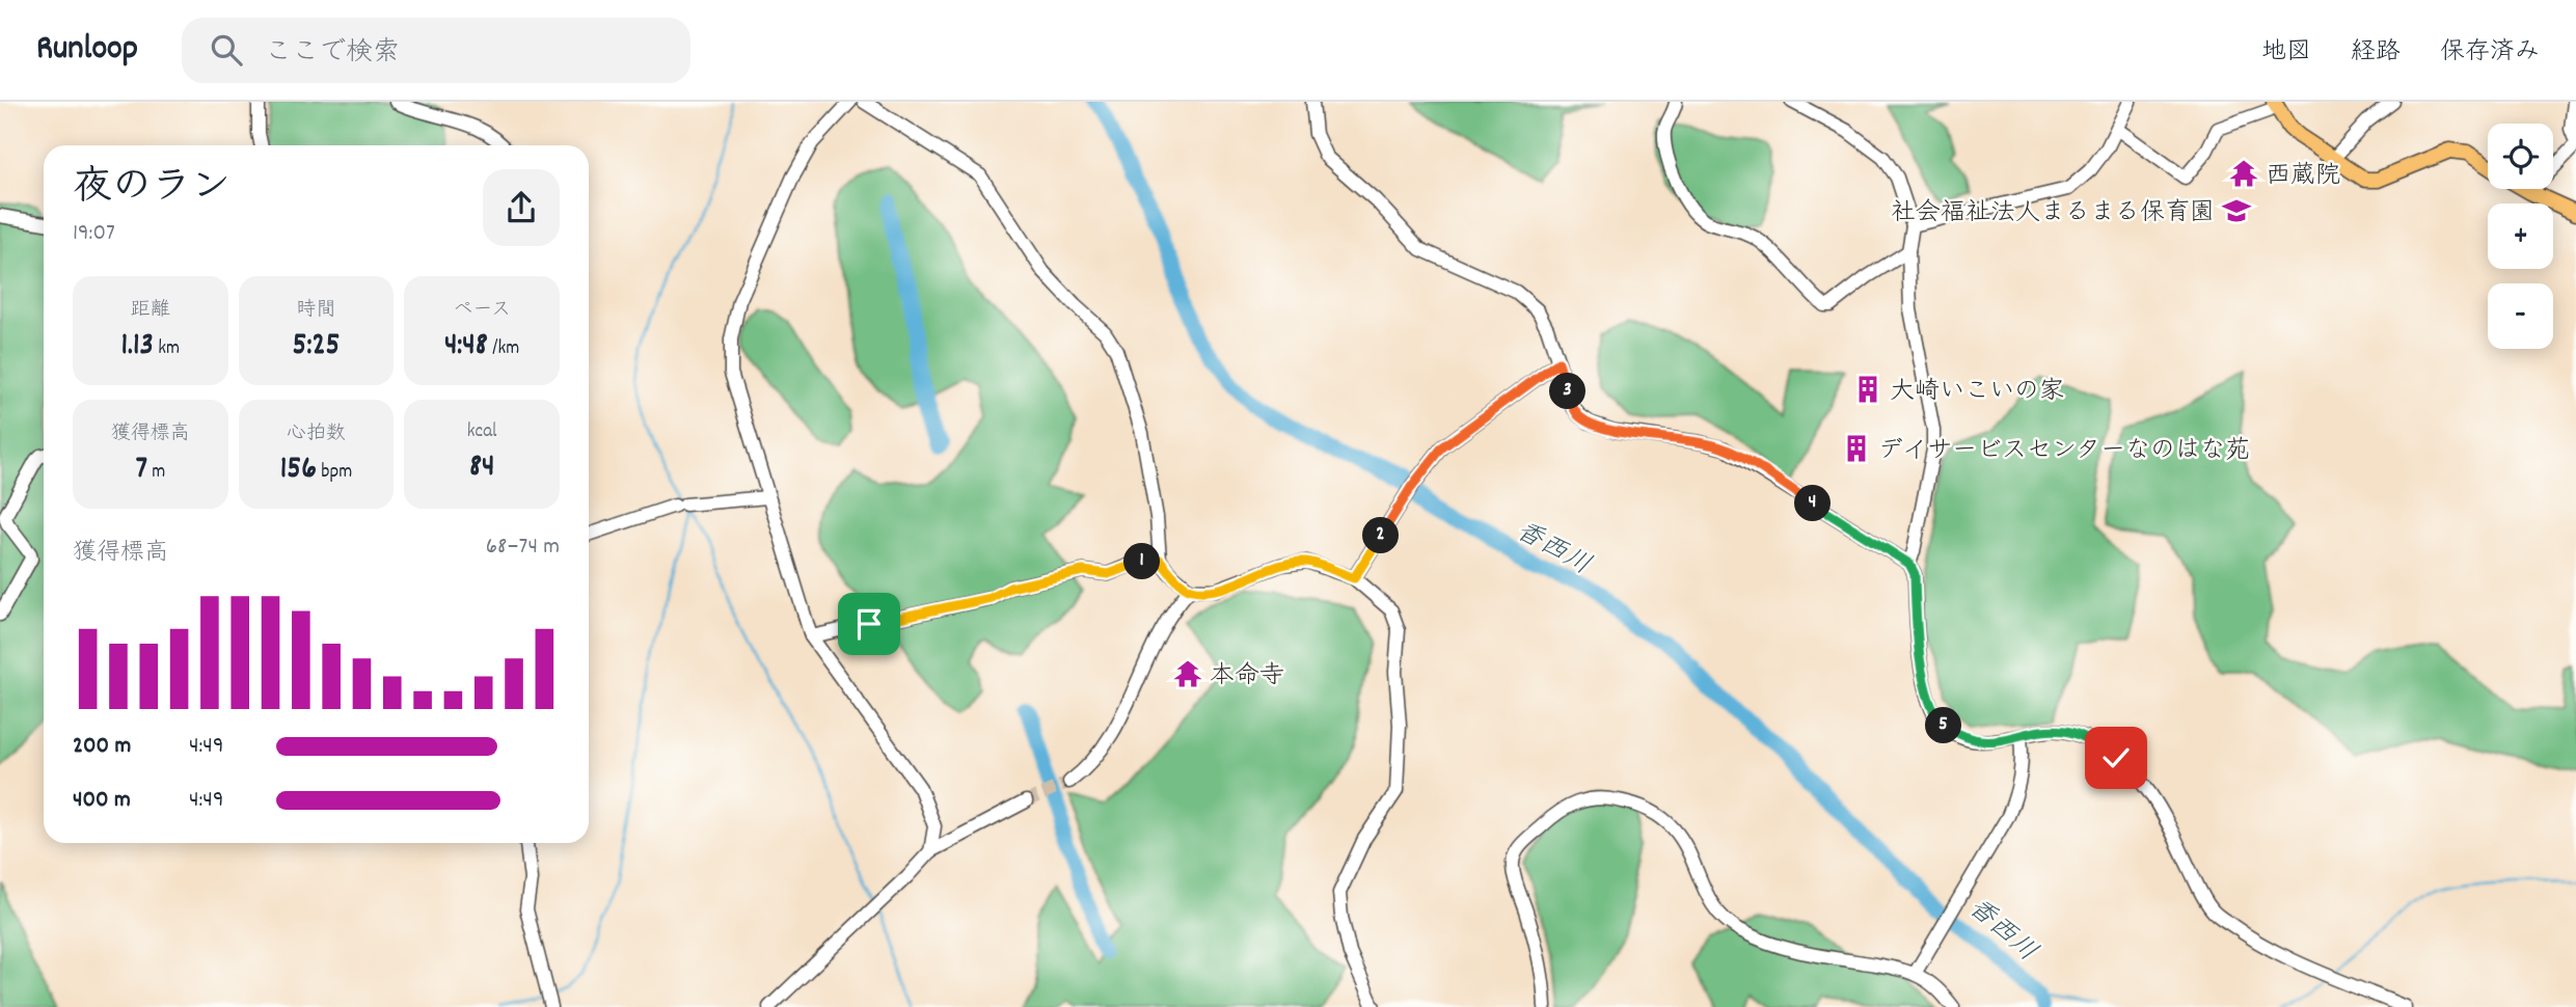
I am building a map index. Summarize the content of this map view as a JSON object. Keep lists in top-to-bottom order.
{
  "water": ["香西川"],
  "places": {
    "temple": ["西蔵院", "本命寺"],
    "school or university": ["社会福祉法人まるまる保育園"],
    "building": ["大崎いこいの家", "デイサービスセンターなのはな苑"]
  },
  "page": {
    "header": "Runloop",
    "search": "ここで検索",
    "nav": ["地図", "経路", "保存済み"],
    "map_buttons": ["+", "−"],
    "heading": ["夜のラン", "19:07"],
    "stats": [
      ["距離", "1.13 km"],
      ["時間", "5:25"],
      ["ペース", "4:48 /km"],
      ["獲得標高", "7 m"],
      ["心拍数", "156 bpm"],
      ["kcal", "84"]
    ],
    "pins": [
      "3",
      "4",
      "2",
      "1",
      "5"
    ],
    "chart": ["獲得標高", "68–74 m"],
    "list": [
      {
        "name": "200 m",
        "note": "4:49"
      },
      {
        "name": "400 m",
        "note": "4:49"
      }
    ]
  }
}
